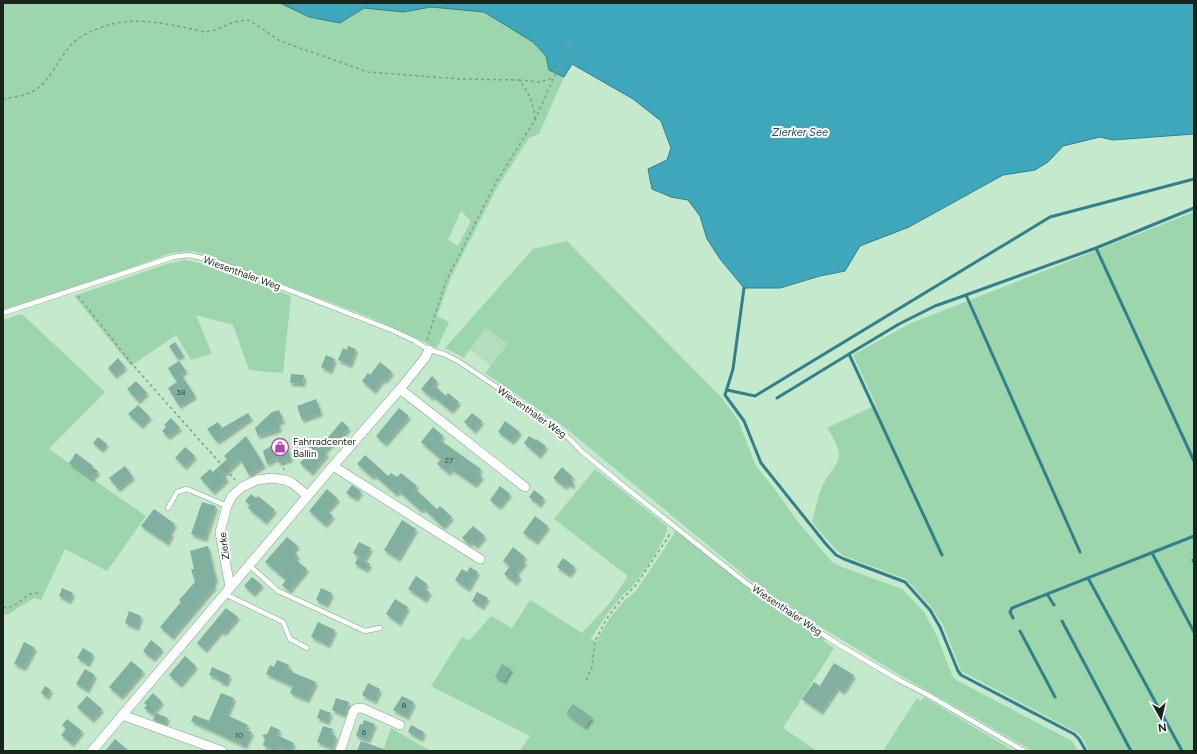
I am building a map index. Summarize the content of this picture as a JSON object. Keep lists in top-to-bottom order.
{
  "streets": {
    "street": ["Zierke"],
    "lane": ["Wiesenthaler Weg"]
  },
  "water": ["Zierker See"],
  "places": {
    "shop": ["Fahrradcenter Ballin"]
  },
  "house_numbers": [
    "38",
    "27",
    "8",
    "6",
    "10"
  ],
  "north": "bottom"
}
